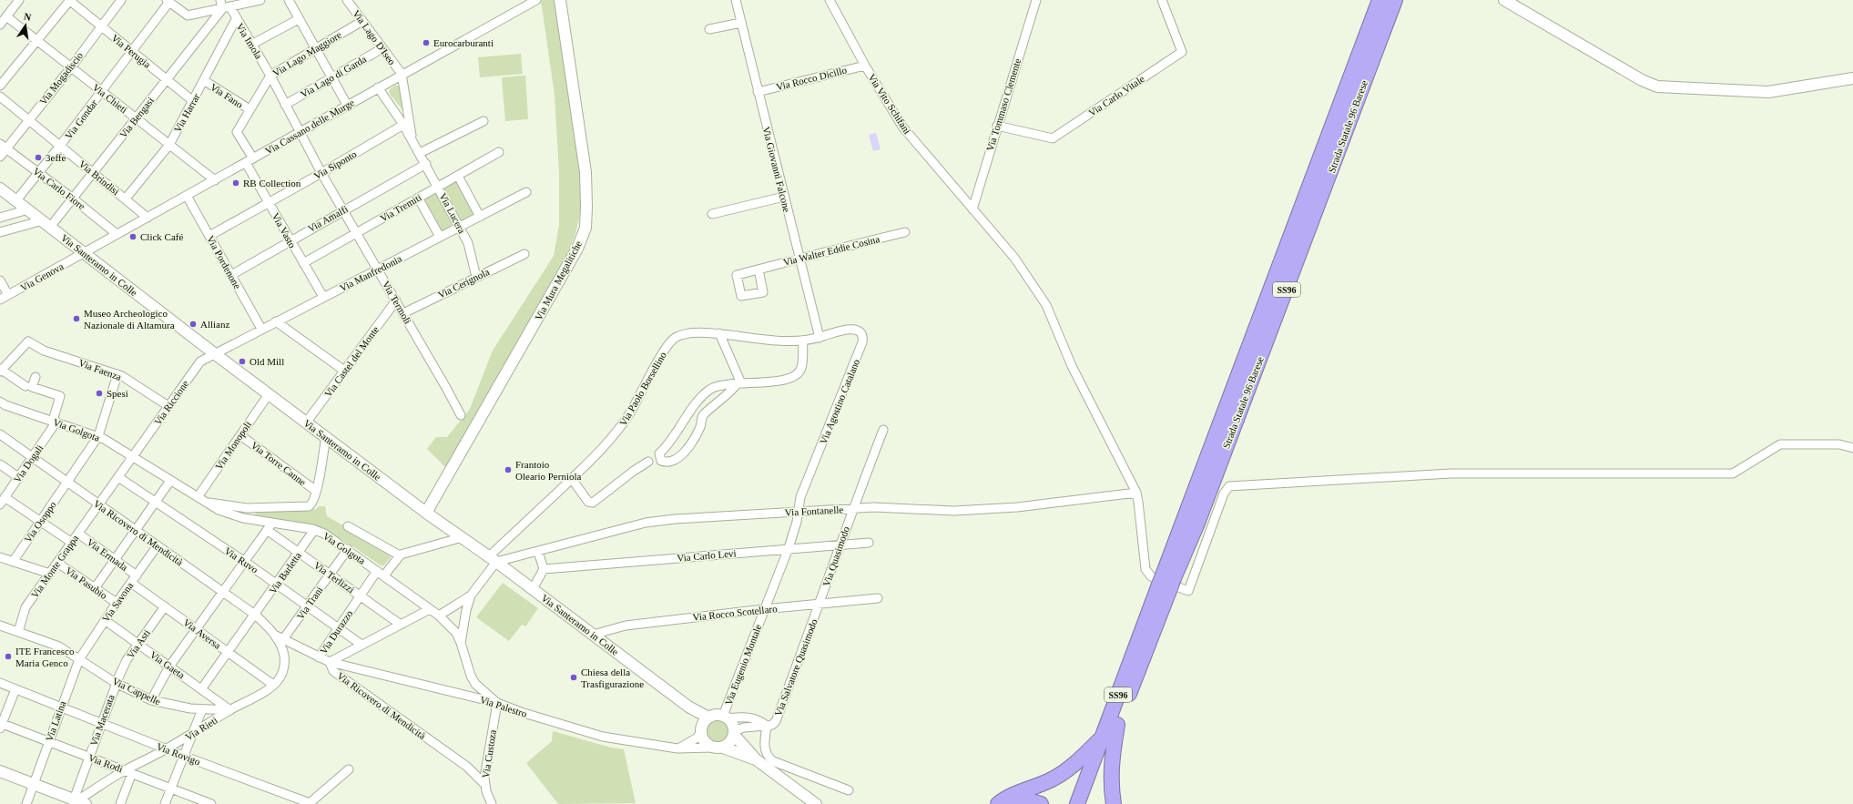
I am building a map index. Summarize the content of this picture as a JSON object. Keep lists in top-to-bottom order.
{
  "streets": {
    "highway": ["Strada Statale 96 Barese", "SS96"],
    "main road": ["Via Santeramo in Colle", "Via Mura Megalitiche", "Via Palestro"],
    "street": [
      "Via Lago D'Iseo",
      "Via Imola",
      "Via Perugia",
      "Via Lago Maggiore",
      "Via Lago di Garda",
      "Via Mogadiscio",
      "Via Rocco Dicillo",
      "Via Fano",
      "Via Carlo Vitale",
      "Via Chieti",
      "Via Vito Schifani",
      "Via Tommaso Clemente",
      "Via Harrar",
      "Via Bengasi",
      "Via Gondar",
      "Via Cassano delle Murge",
      "Via Siponto",
      "Via Giovanni Falcone",
      "Via Brindisi",
      "Via Carlo Fiore",
      "Via Tremiti",
      "Via Lucera",
      "Via Amalfi",
      "Via Vasto",
      "Via Walter Eddie Cosina",
      "Via Pordenone",
      "Via Manfredonia",
      "Via Genova",
      "Via Cerignola",
      "Via Termoli",
      "Via Castel del Monte",
      "Via Faenza",
      "Via Paolo Borsellino",
      "Via Agostino Catalano",
      "Via Riccione",
      "Via Golgota",
      "Via Monopoli",
      "Via Dogali",
      "Via Torre Canne",
      "Via Fontanelle",
      "Via Osoppo",
      "Via Ricovero di Mendicità",
      "Via Ermada",
      "Via Carlo Levi",
      "Via Quasimodo",
      "Via Ruvo",
      "Via Monte Grappa",
      "Via Barletta",
      "Via Terlizzi",
      "Via Pasubio",
      "Via Savona",
      "Via Trani",
      "Via Rocco Scotellaro",
      "Via Durazzo",
      "Via Aversa",
      "Via Asti",
      "Via Gaeta",
      "Via Eugenio Montale",
      "Via Salvatore Quasimodo",
      "Via Cappelle",
      "Via Macerata",
      "Via Latina",
      "Via Rieti",
      "Via Rovigo",
      "Via Custoza",
      "Via Rodi"
    ]
  },
  "crossings": [
    ["Via Lago D'Iseo", "Via Lago Maggiore"],
    ["Via Lago D'Iseo", "Via Lago di Garda"],
    ["Via Lago D'Iseo", "Via Cassano delle Murge"],
    ["Via Lago D'Iseo", "Via Lucera"],
    ["Via Imola", "Via Lago Maggiore"],
    ["Via Imola", "Via Lago di Garda"],
    ["Via Imola", "Via Harrar"],
    ["Via Imola", "Via Bengasi"],
    ["Via Imola", "Via Cassano delle Murge"],
    ["Via Imola", "Via Termoli"],
    ["Via Perugia", "Via Mogadiscio"],
    ["Via Perugia", "Via Harrar"],
    ["Via Perugia", "Via Bengasi"],
    ["Via Perugia", "Via Gondar"],
    ["Via Lago Maggiore", "Via Fano"],
    ["Via Lago Maggiore", "Via Vasto"],
    ["Via Mogadiscio", "Via Chieti"],
    ["Via Mogadiscio", "Via Brindisi"],
    ["Via Mogadiscio", "Via Carlo Fiore"],
    ["Via Rocco Dicillo", "Via Vito Schifani"],
    ["Via Rocco Dicillo", "Via Giovanni Falcone"],
    ["Via Fano", "Via Harrar"],
    ["Via Carlo Vitale", "Via Tommaso Clemente"],
    ["Via Chieti", "Via Harrar"],
    ["Via Chieti", "Via Bengasi"],
    ["Via Chieti", "Via Gondar"],
    ["Via Chieti", "Via Cassano delle Murge"],
    ["Via Vito Schifani", "Via Tommaso Clemente"],
    ["Via Vito Schifani", "Via Fontanelle"],
    ["Via Harrar", "Via Brindisi"],
    ["Via Bengasi", "Via Brindisi"],
    ["Via Bengasi", "Via Carlo Fiore"],
    ["Via Bengasi", "Via Santeramo in Colle"],
    ["Via Gondar", "Via Brindisi"],
    ["Via Gondar", "Via Carlo Fiore"],
    ["Via Gondar", "Via Santeramo in Colle"],
    ["Via Cassano delle Murge", "Via Brindisi"],
    ["Via Cassano delle Murge", "Via Carlo Fiore"],
    ["Via Cassano delle Murge", "Via Lucera"],
    ["Via Cassano delle Murge", "Via Vasto"],
    ["Via Cassano delle Murge", "Via Pordenone"],
    ["Via Cassano delle Murge", "Via Santeramo in Colle"],
    ["Via Cassano delle Murge", "Via Genova"],
    ["Via Cassano delle Murge", "Via Termoli"],
    ["Via Siponto", "Via Lucera"],
    ["Via Siponto", "Via Vasto"],
    ["Via Siponto", "Via Pordenone"],
    ["Via Siponto", "Via Termoli"],
    ["Via Giovanni Falcone", "Via Walter Eddie Cosina"],
    ["Via Giovanni Falcone", "Via Paolo Borsellino"],
    ["Via Giovanni Falcone", "Via Agostino Catalano"],
    ["Via Tremiti", "Via Lucera"],
    ["Via Tremiti", "Via Vasto"],
    ["Via Tremiti", "Via Termoli"],
    ["Via Lucera", "Via Amalfi"],
    ["Via Lucera", "Via Manfredonia"],
    ["Via Lucera", "Via Cerignola"],
    ["Via Amalfi", "Via Vasto"],
    ["Via Amalfi", "Via Pordenone"],
    ["Via Amalfi", "Via Termoli"],
    ["Via Vasto", "Via Manfredonia"],
    ["Via Pordenone", "Via Manfredonia"],
    ["Via Santeramo in Colle", "Via Manfredonia"],
    ["Via Santeramo in Colle", "Via Genova"],
    ["Via Santeramo in Colle", "Via Mura Megalitiche"],
    ["Via Santeramo in Colle", "Via Castel del Monte"],
    ["Via Santeramo in Colle", "Via Paolo Borsellino"],
    ["Via Santeramo in Colle", "Via Riccione"],
    ["Via Santeramo in Colle", "Via Monopoli"],
    ["Via Santeramo in Colle", "Via Fontanelle"],
    ["Via Santeramo in Colle", "Via Rocco Scotellaro"],
    ["Via Manfredonia", "Via Termoli"],
    ["Via Manfredonia", "Via Riccione"],
    ["Via Cerignola", "Via Termoli"],
    ["Via Termoli", "Via Castel del Monte"],
    ["Via Faenza", "Via Riccione"],
    ["Via Faenza", "Via Osoppo"],
    ["Via Paolo Borsellino", "Via Agostino Catalano"],
    ["Via Paolo Borsellino", "Via Fontanelle"],
    ["Via Agostino Catalano", "Via Fontanelle"],
    ["Via Agostino Catalano", "Via Eugenio Montale"],
    ["Via Riccione", "Via Golgota"],
    ["Via Riccione", "Via Ruvo"],
    ["Via Riccione", "Via Monte Grappa"],
    ["Via Golgota", "Via Monopoli"],
    ["Via Golgota", "Via Dogali"],
    ["Via Golgota", "Via Torre Canne"],
    ["Via Golgota", "Via Osoppo"],
    ["Via Golgota", "Via Barletta"],
    ["Via Golgota", "Via Trani"],
    ["Via Golgota", "Via Durazzo"],
    ["Via Monopoli", "Via Torre Canne"],
    ["Via Dogali", "Via Ricovero di Mendicità"],
    ["Via Fontanelle", "Via Quasimodo"],
    ["Via Fontanelle", "Via Eugenio Montale"],
    ["Via Osoppo", "Via Ricovero di Mendicità"],
    ["Via Ricovero di Mendicità", "Via Monte Grappa"],
    ["Via Ricovero di Mendicità", "Via Barletta"],
    ["Via Ricovero di Mendicità", "Via Savona"],
    ["Via Ricovero di Mendicità", "Via Trani"],
    ["Via Ricovero di Mendicità", "Via Durazzo"],
    ["Via Ricovero di Mendicità", "Via Cappelle"],
    ["Via Ricovero di Mendicità", "Via Palestro"],
    ["Via Ricovero di Mendicità", "Via Custoza"],
    ["Via Ermada", "Via Monte Grappa"],
    ["Via Ermada", "Via Savona"],
    ["Via Carlo Levi", "Via Quasimodo"],
    ["Via Carlo Levi", "Via Eugenio Montale"],
    ["Via Quasimodo", "Via Rocco Scotellaro"],
    ["Via Quasimodo", "Via Salvatore Quasimodo"],
    ["Via Ruvo", "Via Monte Grappa"],
    ["Via Ruvo", "Via Barletta"],
    ["Via Ruvo", "Via Trani"],
    ["Via Ruvo", "Via Durazzo"],
    ["Via Monte Grappa", "Via Pasubio"],
    ["Via Monte Grappa", "Via Cappelle"],
    ["Via Barletta", "Via Terlizzi"],
    ["Via Barletta", "Via Aversa"],
    ["Via Barletta", "Via Gaeta"],
    ["Via Terlizzi", "Via Trani"],
    ["Via Terlizzi", "Via Durazzo"],
    ["Via Pasubio", "Via Savona"],
    ["Via Savona", "Via Aversa"],
    ["Via Savona", "Via Gaeta"],
    ["Via Savona", "Via Cappelle"],
    ["Via Savona", "Via Latina"],
    ["Via Trani", "Via Cappelle"],
    ["Via Rocco Scotellaro", "Via Eugenio Montale"],
    ["Via Rocco Scotellaro", "Via Salvatore Quasimodo"],
    ["Via Aversa", "Via Asti"],
    ["Via Aversa", "Via Cappelle"],
    ["Via Asti", "Via Gaeta"],
    ["Via Asti", "Via Cappelle"],
    ["Via Asti", "Via Macerata"],
    ["Via Gaeta", "Via Cappelle"],
    ["Via Gaeta", "Via Rieti"],
    ["Via Eugenio Montale", "Via Palestro"],
    ["Via Cappelle", "Via Macerata"],
    ["Via Cappelle", "Via Latina"],
    ["Via Cappelle", "Via Rieti"],
    ["Via Palestro", "Via Custoza"],
    ["Via Macerata", "Via Rieti"],
    ["Via Macerata", "Via Rovigo"],
    ["Via Macerata", "Via Rodi"],
    ["Via Latina", "Via Rovigo"],
    ["Via Latina", "Via Rodi"],
    ["Via Rieti", "Via Rovigo"],
    ["Via Rieti", "Via Rodi"]
  ],
  "places": [
    "Eurocarburanti",
    "3effe",
    "RB Collection",
    "Click Café",
    "Museo Archeologico Nazionale di Altamura",
    "Allianz",
    "Old Mill",
    "Spesi",
    "Frantoio Oleario Perniola",
    "ITE Francesco Maria Genco",
    "Chiesa della Trasfigurazione"
  ],
  "north": "top"
}
